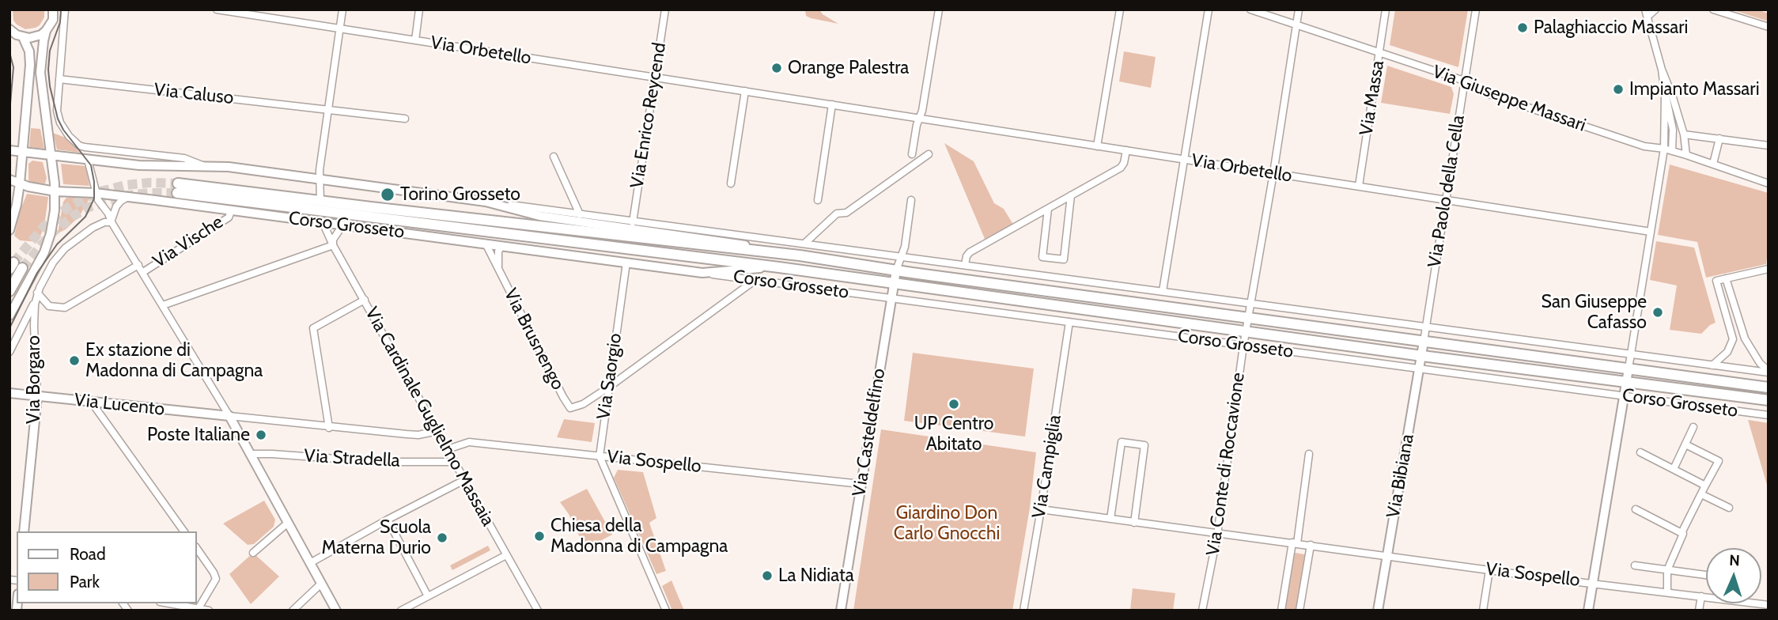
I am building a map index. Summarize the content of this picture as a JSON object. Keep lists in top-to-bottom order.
{
  "streets": {
    "main road": [
      "Corso Grosseto",
      "Via Borgaro",
      "Via Lucento",
      "Via Casteldelfino",
      "Via Bibiana"
    ],
    "street": [
      "Via Orbetello",
      "Via Caluso",
      "Via Massa",
      "Via Giuseppe Massari",
      "Via Enrico Reycend",
      "Via Paolo della Cella",
      "Via Vische",
      "Via Brusnengo",
      "Via Saorgio",
      "Via Cardinale Guglielmo Massaia",
      "Via Stradella",
      "Via Sospello",
      "Via Conte di Roccavione",
      "Via Campiglia"
    ]
  },
  "crossings": [
    ["Via Orbetello", "Via Massa"],
    ["Via Orbetello", "Via Enrico Reycend"],
    ["Via Orbetello", "Via Paolo della Cella"],
    ["Via Orbetello", "Via Cardinale Guglielmo Massaia"],
    ["Via Orbetello", "Via Conte di Roccavione"],
    ["Via Caluso", "Corso Grosseto"],
    ["Via Caluso", "Via Cardinale Guglielmo Massaia"],
    ["Via Massa", "Via Giuseppe Massari"],
    ["Via Giuseppe Massari", "Via Paolo della Cella"],
    ["Via Giuseppe Massari", "Via Conte di Roccavione"],
    ["Via Enrico Reycend", "Corso Grosseto"],
    ["Via Paolo della Cella", "Corso Grosseto"],
    ["Via Paolo della Cella", "Via Bibiana"],
    ["Corso Grosseto", "Via Vische"],
    ["Corso Grosseto", "Via Brusnengo"],
    ["Corso Grosseto", "Via Saorgio"],
    ["Corso Grosseto", "Via Cardinale Guglielmo Massaia"],
    ["Corso Grosseto", "Via Casteldelfino"],
    ["Corso Grosseto", "Via Conte di Roccavione"],
    ["Corso Grosseto", "Via Campiglia"],
    ["Corso Grosseto", "Via Bibiana"],
    ["Via Brusnengo", "Via Saorgio"],
    ["Via Saorgio", "Via Sospello"],
    ["Via Borgaro", "Via Lucento"],
    ["Via Cardinale Guglielmo Massaia", "Via Stradella"],
    ["Via Cardinale Guglielmo Massaia", "Via Sospello"],
    ["Via Casteldelfino", "Via Sospello"],
    ["Via Sospello", "Via Conte di Roccavione"],
    ["Via Sospello", "Via Campiglia"],
    ["Via Sospello", "Via Bibiana"]
  ],
  "parks": ["Giardino Don Carlo Gnocchi"],
  "places": [
    "Palaghiaccio Massari",
    "Orange Palestra",
    "Impianto Massari",
    "Torino Grosseto",
    "San Giuseppe Cafasso",
    "Ex stazione di Madonna di Campagna",
    "UP Centro Abitato",
    "Poste Italiane",
    "Chiesa della Madonna di Campagna",
    "Scuola Materna Durio",
    "La Nidiata"
  ],
  "legend": ["Road", "Park"],
  "north": "top"
}
